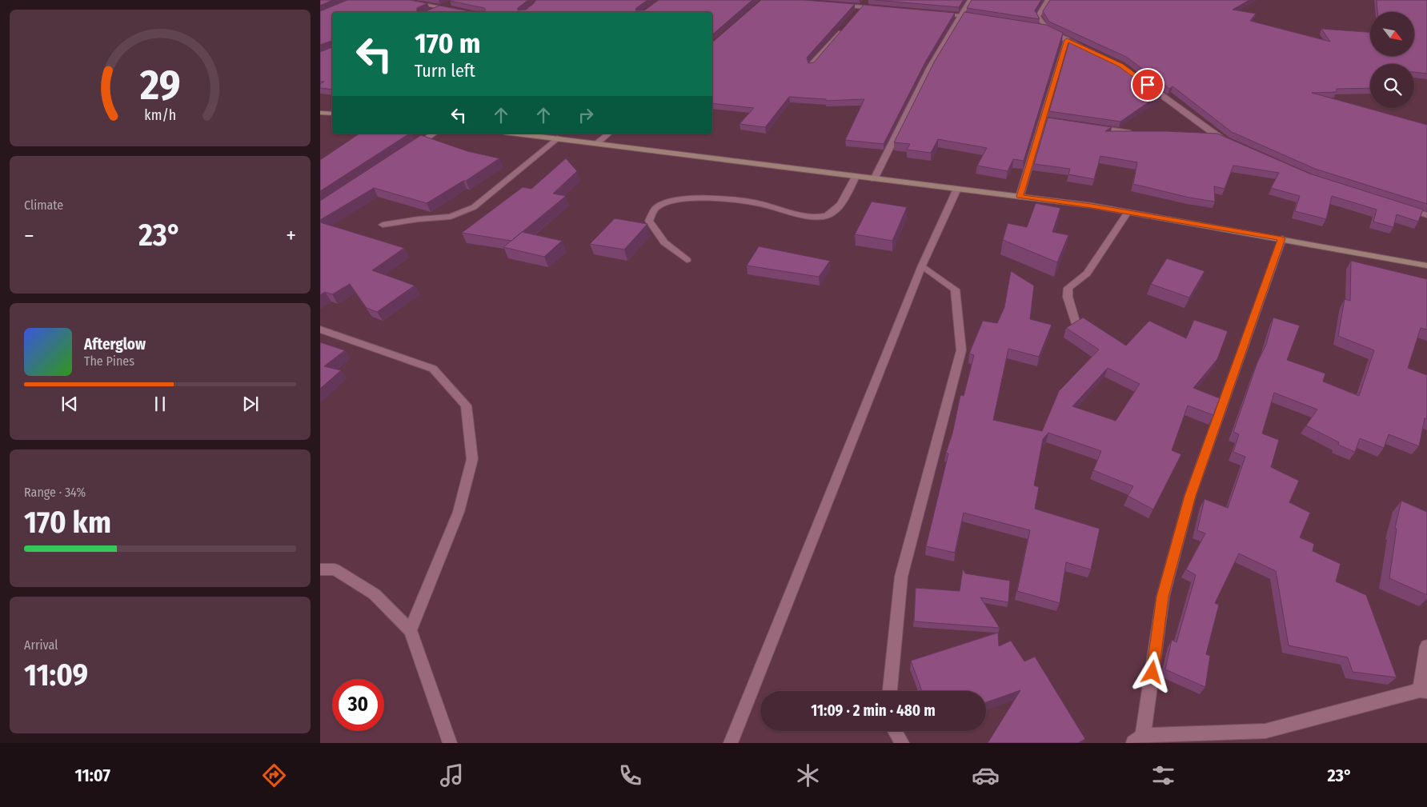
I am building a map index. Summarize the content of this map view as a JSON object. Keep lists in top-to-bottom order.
{
  "north": "bottom right",
  "page": {
    "turn": ["170 m", "Turn left"],
    "tile": [
      "Climate",
      ["Range · 34%", "170 km"],
      ["Arrival", "11:09"]
    ],
    "heat": ["−", "23°", "+"],
    "song": ["Afterglow", "The Pines"],
    "limit": "30",
    "trip": "11:09 · 2 min · 480 m",
    "tabs": ["11:07", "23°"],
    "gauge": ["29", "km/h"]
  }
}
